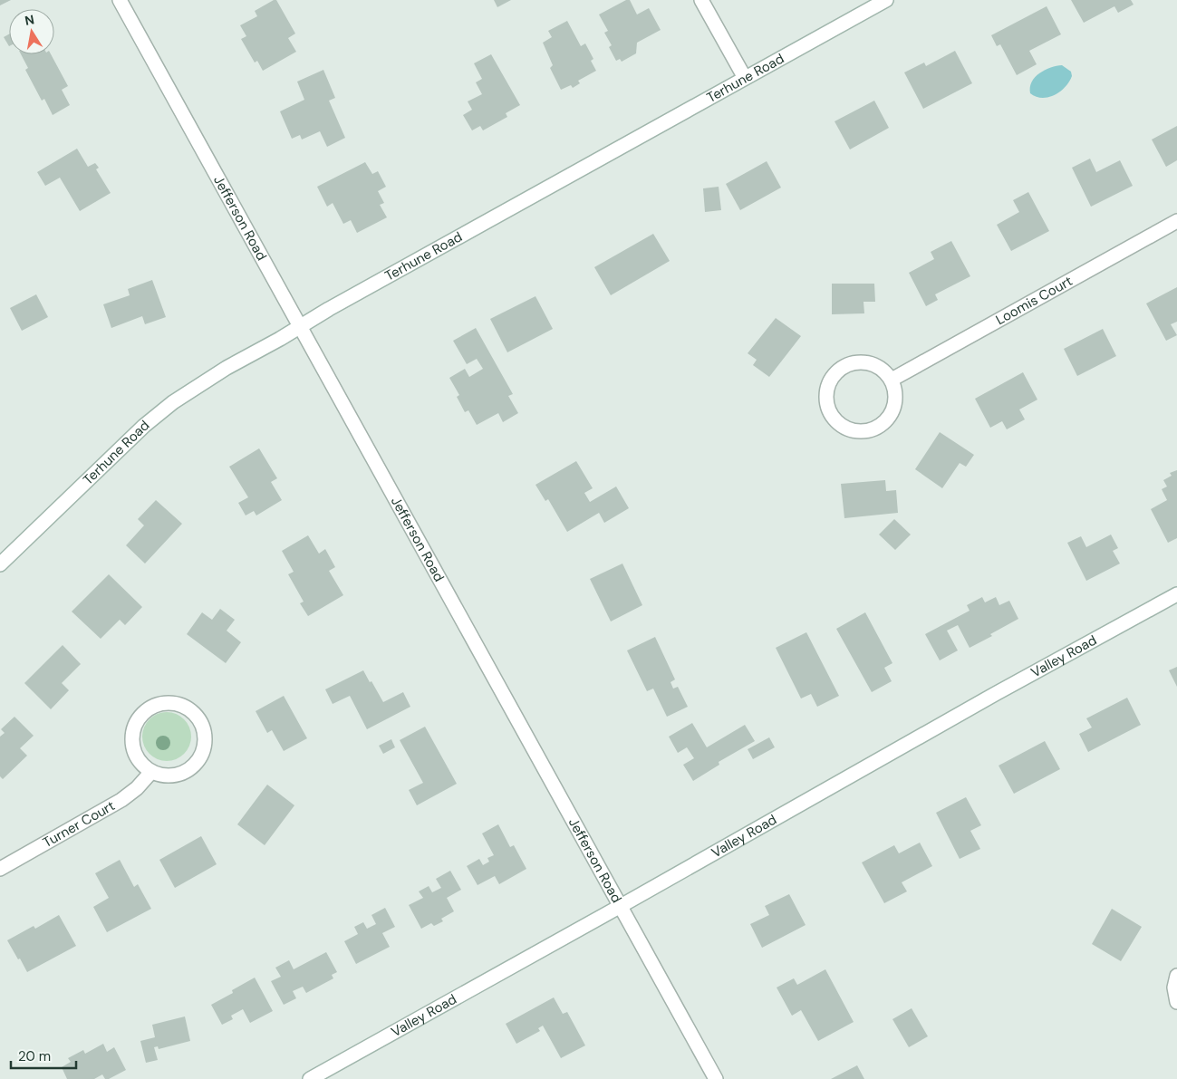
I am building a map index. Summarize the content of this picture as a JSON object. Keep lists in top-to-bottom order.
{
  "streets": {
    "street": [
      "Terhune Road",
      "Jefferson Road",
      "Loomis Court",
      "Valley Road",
      "Turner Court"
    ]
  },
  "crossings": [
    ["Terhune Road", "Jefferson Road"],
    ["Jefferson Road", "Valley Road"]
  ],
  "scale_bar": "20 m",
  "north": "top"
}
